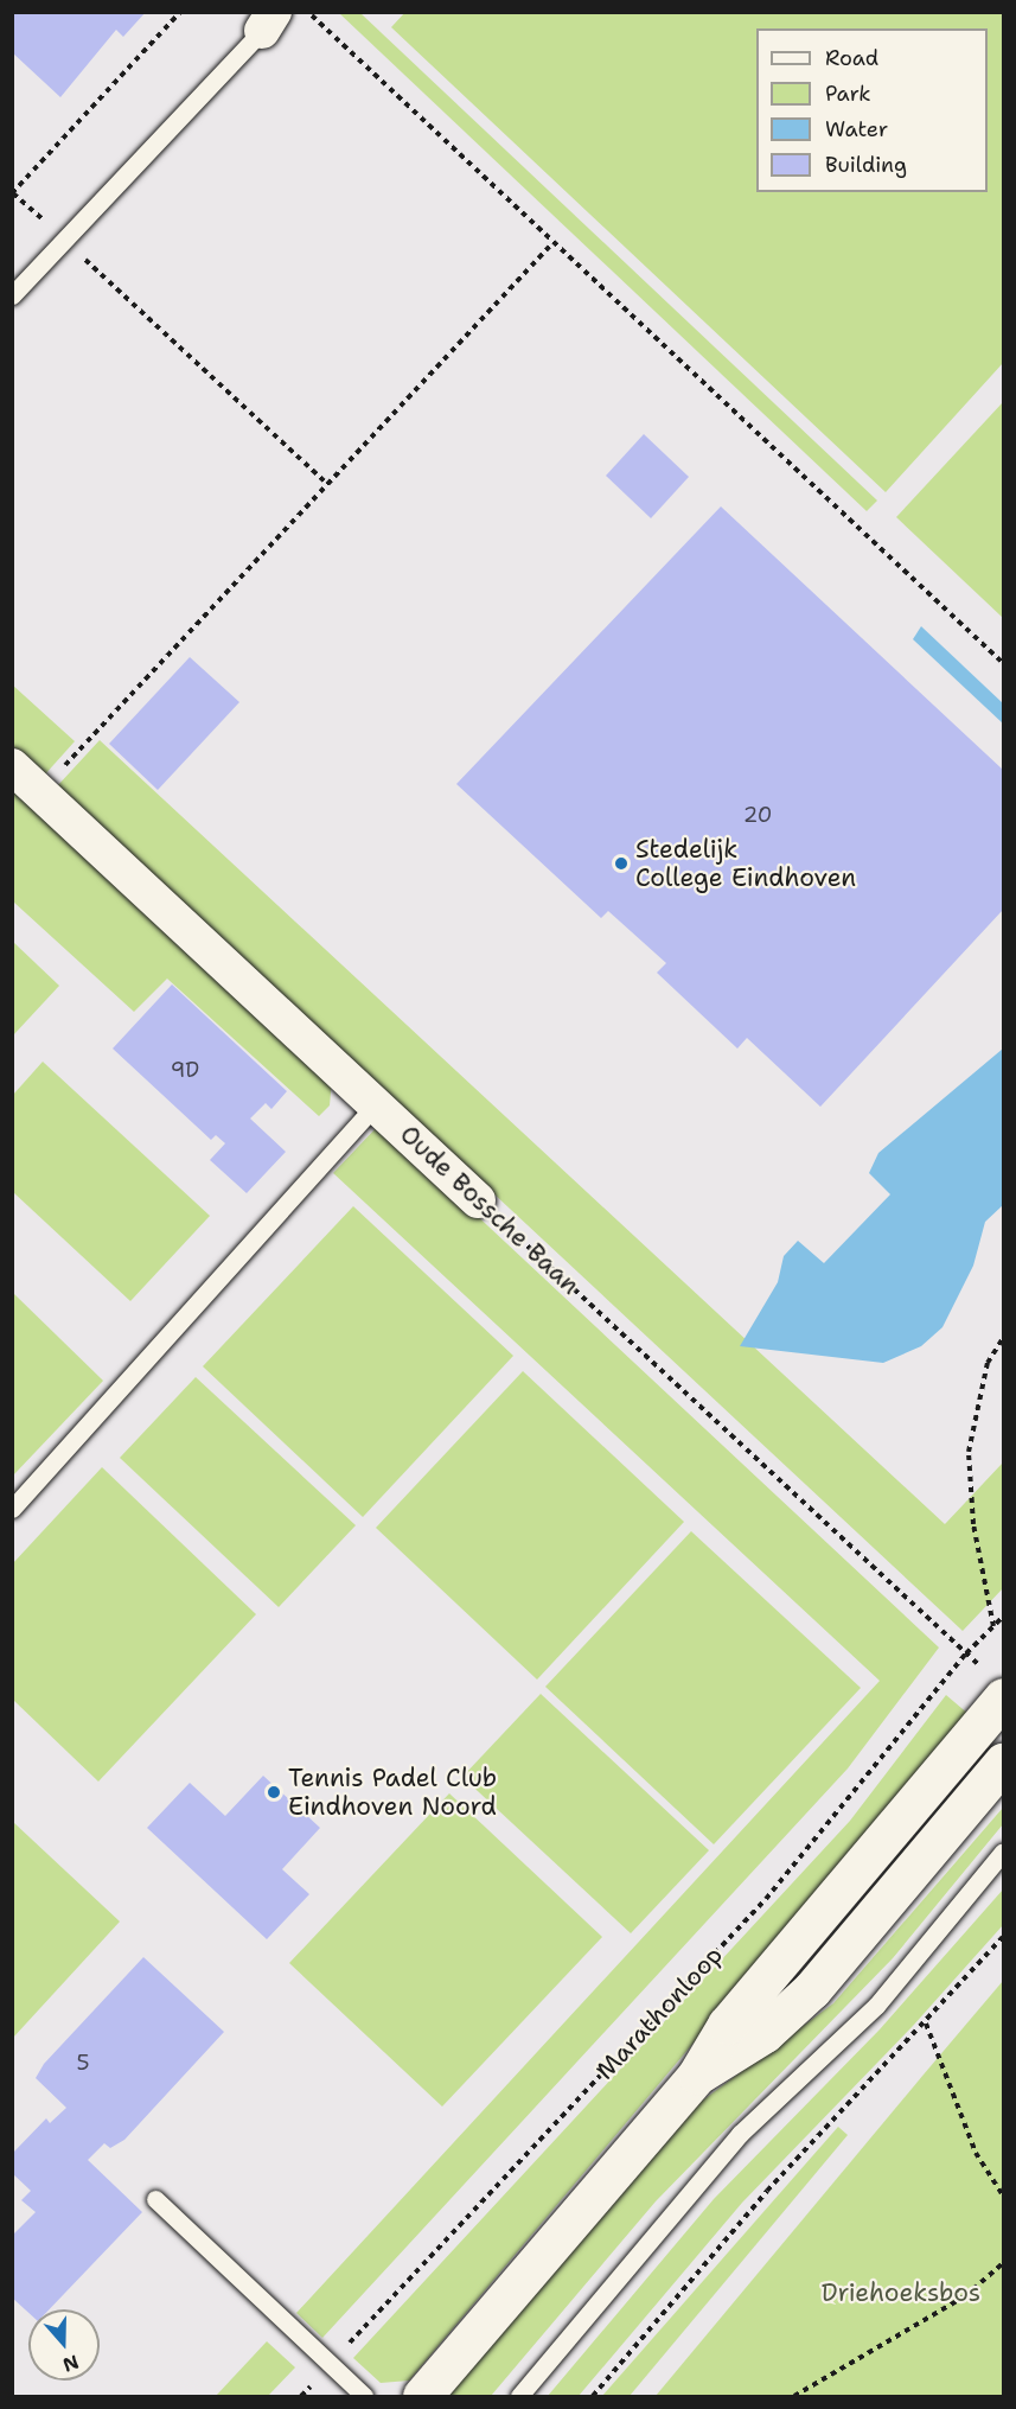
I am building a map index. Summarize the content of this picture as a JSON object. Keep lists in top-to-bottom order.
{
  "streets": {
    "street": ["Oude Bossche Baan"],
    "path": ["Marathonloop"]
  },
  "crossings": [
    ["Oude Bossche Baan", "Marathonloop"]
  ],
  "parks": ["Driehoeksbos"],
  "places": ["Stedelijk College Eindhoven", "Tennis Padel Club Eindhoven Noord"],
  "house_numbers": ["20", "9D", "5"],
  "legend": [
    "Road",
    "Park",
    "Water",
    "Building"
  ],
  "north": "bottom"
}
